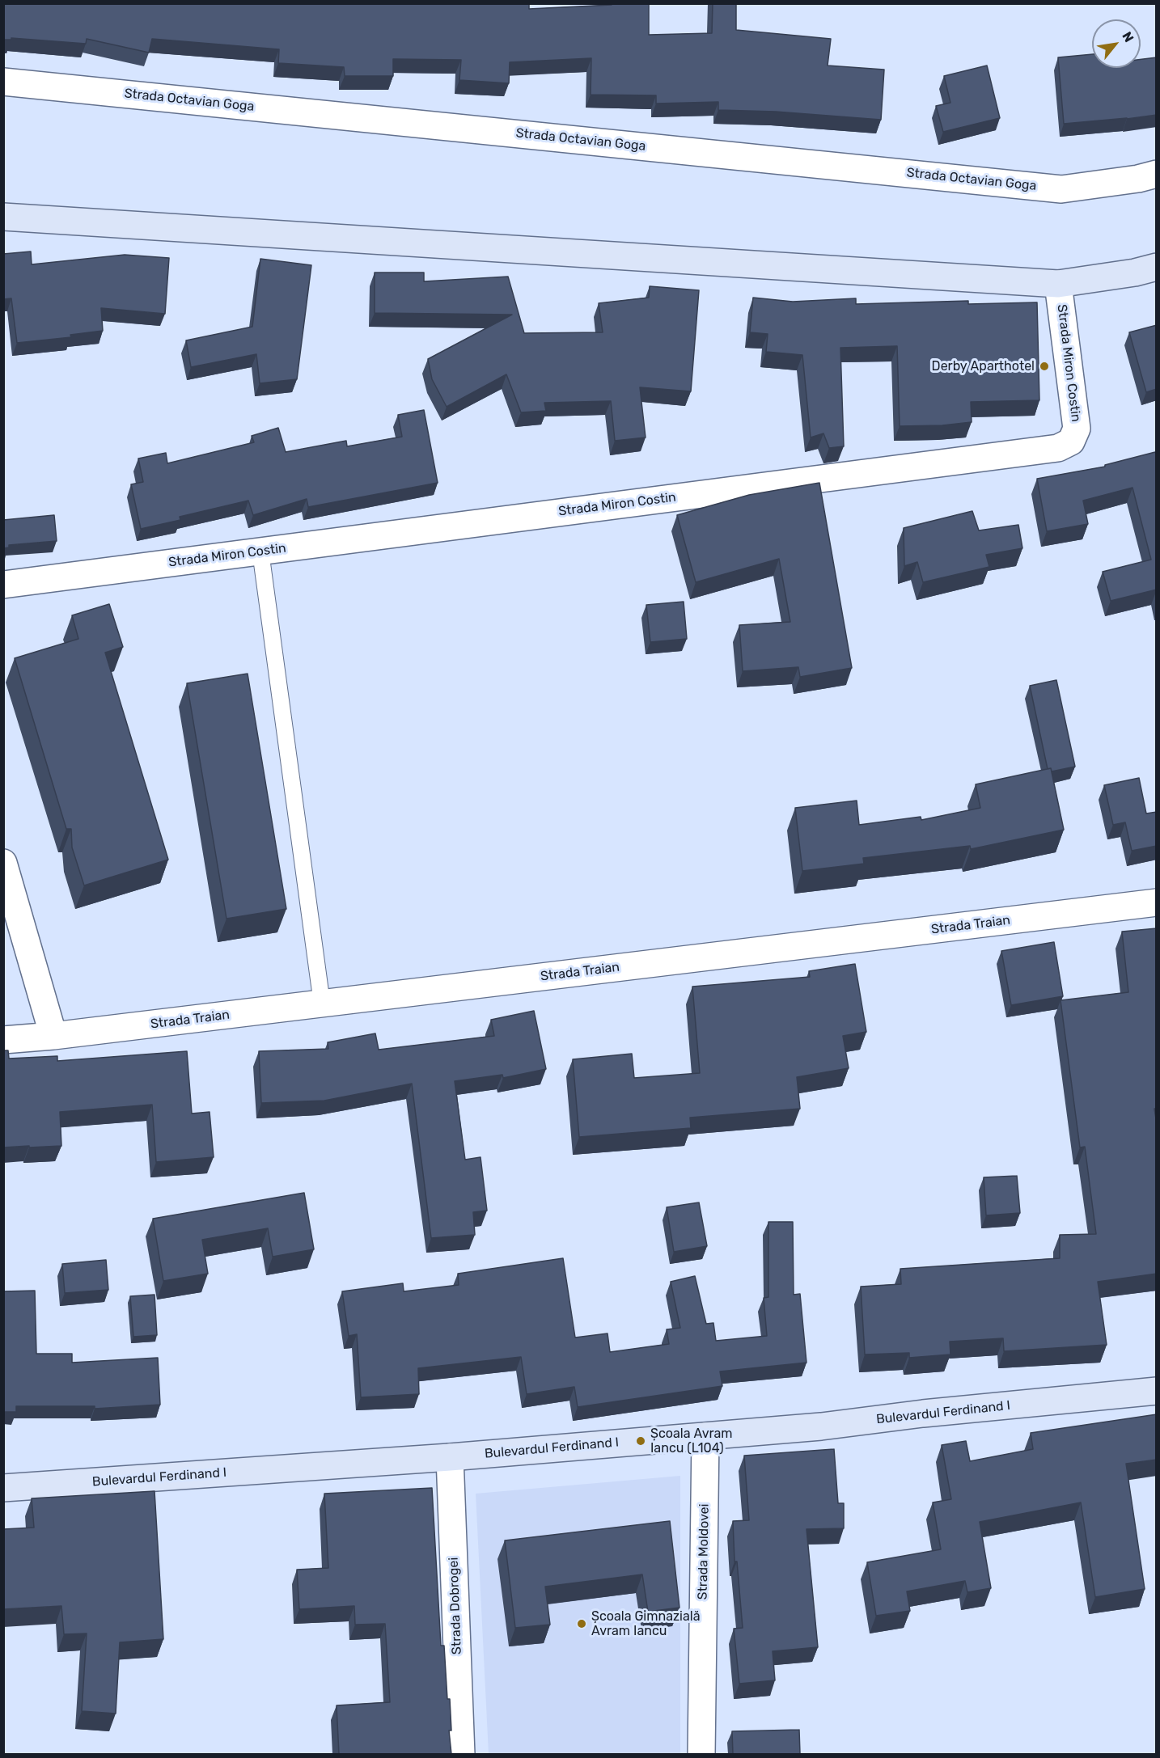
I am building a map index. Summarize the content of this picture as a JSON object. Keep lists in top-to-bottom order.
{
  "streets": {
    "main road": ["Bulevardul Ferdinand I"],
    "street": [
      "Strada Octavian Goga",
      "Strada Miron Costin",
      "Strada Traian",
      "Strada Moldovei",
      "Strada Dobrogei"
    ]
  },
  "crossings": [
    ["Bulevardul Ferdinand I", "Strada Moldovei"],
    ["Bulevardul Ferdinand I", "Strada Dobrogei"]
  ],
  "places": ["Derby Aparthotel", "Școala Avram Iancu (L104)", "Școala Gimnazială Avram Iancu"],
  "north": "top right"
}
